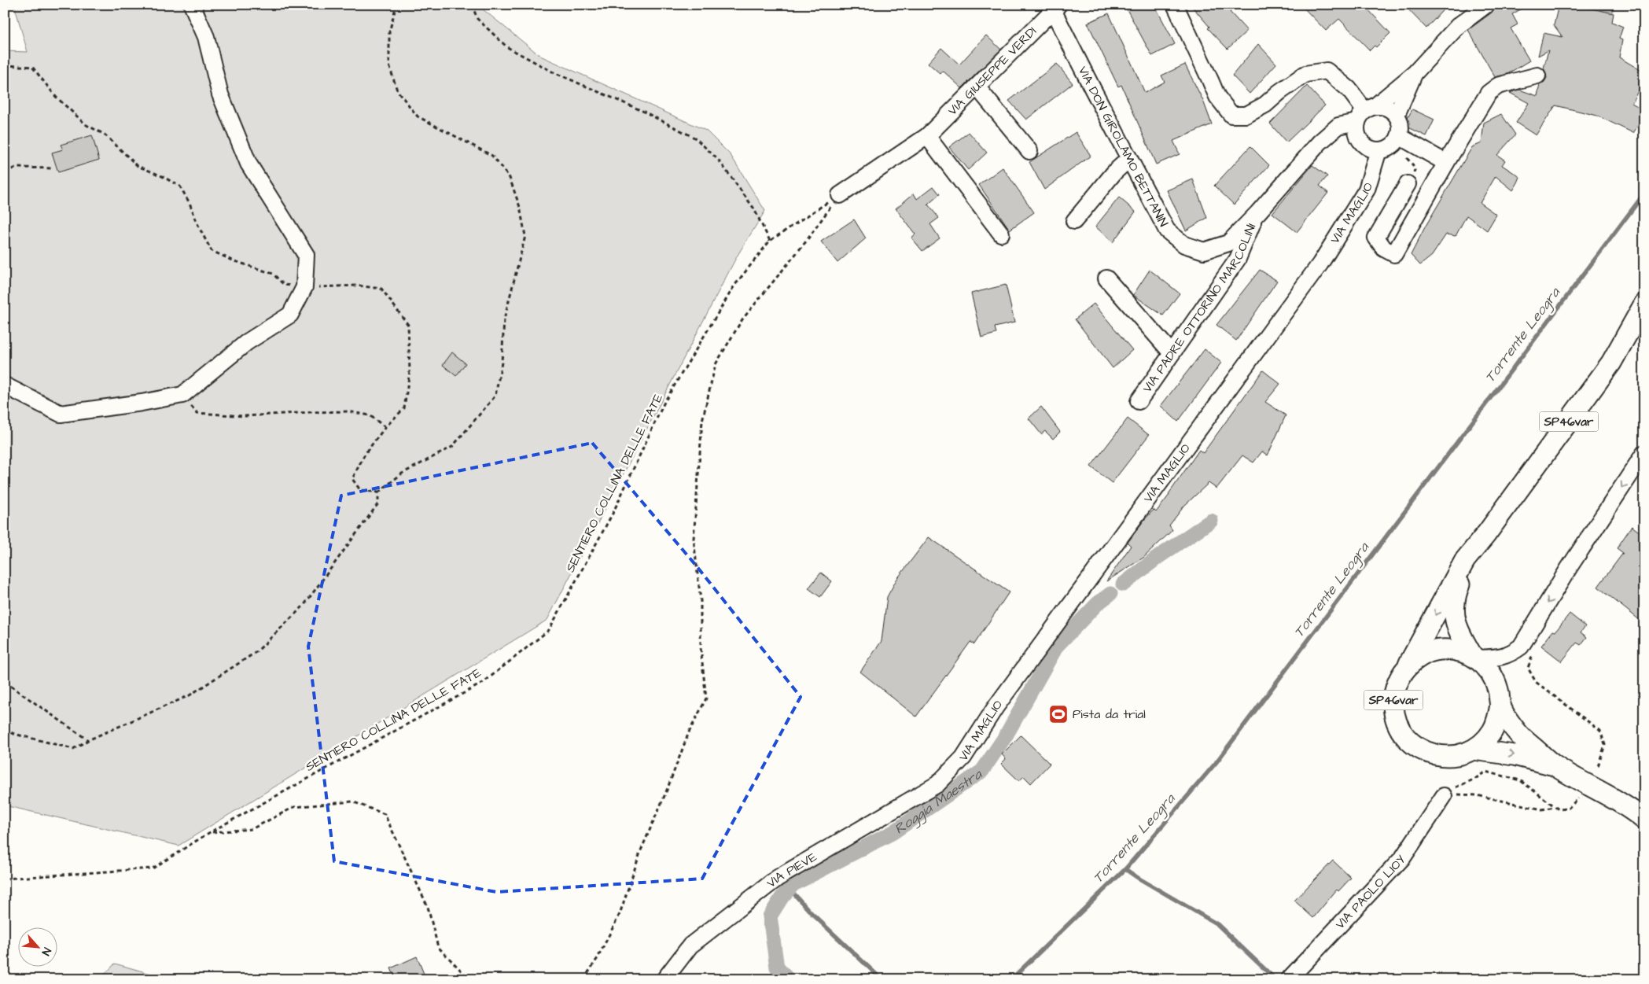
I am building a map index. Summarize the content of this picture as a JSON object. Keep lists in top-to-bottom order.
{
  "streets": {
    "main road": ["SP46var"],
    "street": [
      "VIA GIUSEPPE VERDI",
      "VIA DON GIROLAMO BETTANIN",
      "VIA MAGLIO",
      "VIA PADRE OTTORINO MARCOLINI",
      "VIA PIEVE",
      "VIA PAOLO LIOY"
    ],
    "path": ["SENTIERO COLLINA DELLE FATE"]
  },
  "crossings": [
    ["VIA GIUSEPPE VERDI", "VIA DON GIROLAMO BETTANIN"],
    ["VIA GIUSEPPE VERDI", "SENTIERO COLLINA DELLE FATE"],
    ["VIA DON GIROLAMO BETTANIN", "VIA MAGLIO"],
    ["VIA DON GIROLAMO BETTANIN", "VIA PADRE OTTORINO MARCOLINI"],
    ["VIA MAGLIO", "VIA PIEVE"]
  ],
  "water": ["Torrente Leogra", "Roggia Maestra"],
  "places": {
    "sports": ["Pista da trial"]
  },
  "north": "bottom right"
}
